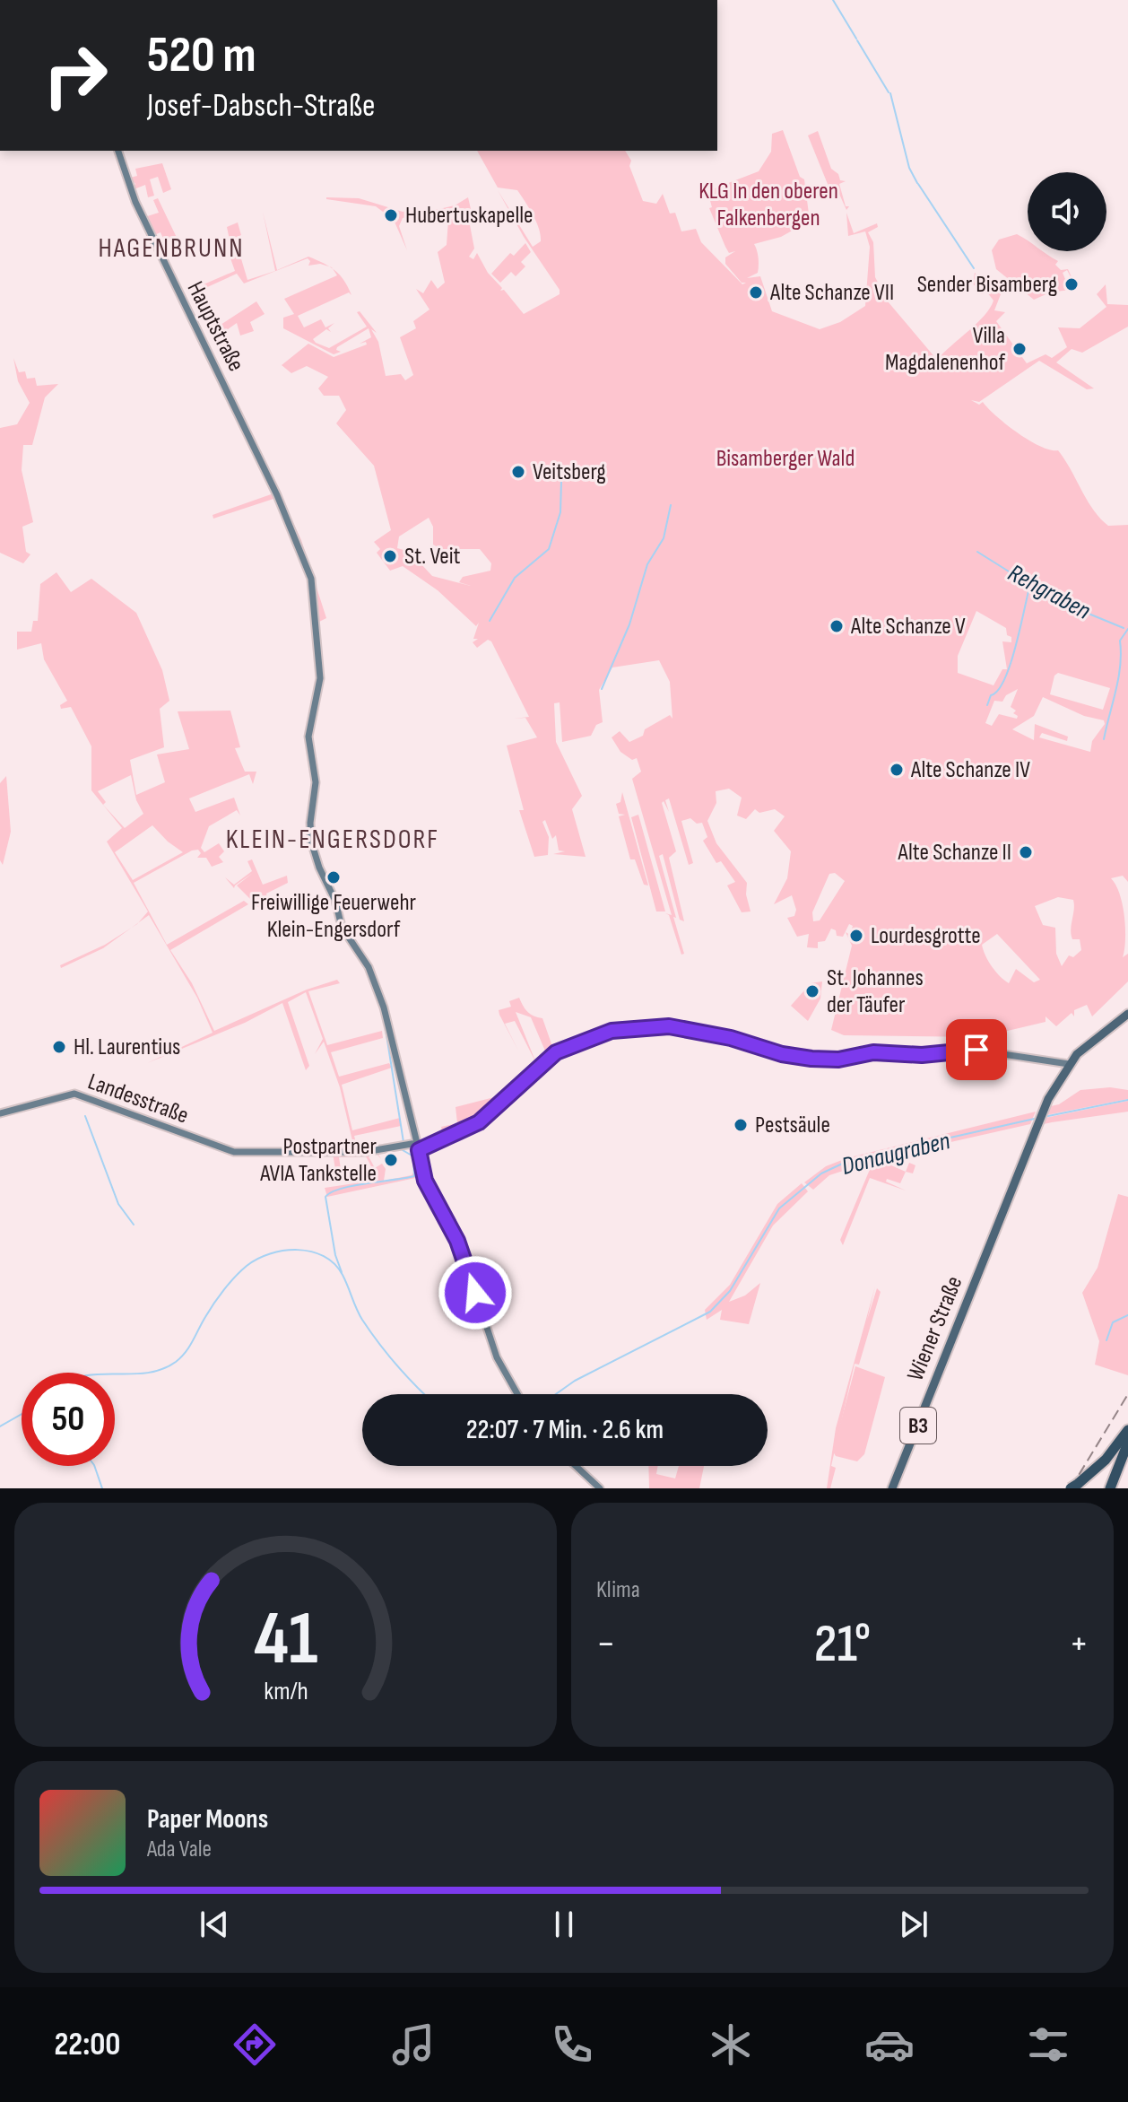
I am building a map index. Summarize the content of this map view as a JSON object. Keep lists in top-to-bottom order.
{
  "streets": {
    "main road": [
      "Hauptstraße",
      "Landesstraße",
      "Wiener Straße",
      "B3"
    ]
  },
  "crossings": [
    ["Hauptstraße", "Landesstraße"],
    ["Wiener Straße", "B3"]
  ],
  "districts": ["HAGENBRUNN", "KLEIN-ENGERSDORF"],
  "water": ["Rehgraben", "Donaugraben"],
  "parks": ["KLG In den oberen Falkenbergen", "Bisamberger Wald"],
  "places": [
    "Hubertuskapelle",
    "Sender Bisamberg",
    "Alte Schanze VII",
    "Villa Magdalenenhof",
    "Veitsberg",
    "St. Veit",
    "Alte Schanze V",
    "Alte Schanze IV",
    "Alte Schanze II",
    "Freiwillige Feuerwehr Klein-Engersdorf",
    "Lourdesgrotte",
    "St. Johannes der Täufer",
    "Hl. Laurentius",
    "Pestsäule",
    "Postpartner AVIA Tankstelle"
  ],
  "page": {
    "turn": ["520 m", "Josef-Dabsch-Straße"],
    "limit": "50",
    "trip": "22:07 · 7 Min. · 2.6 km",
    "tile": "Klima",
    "heat": ["−", "21°", "+"],
    "song": ["Paper Moons", "Ada Vale"],
    "tabs": "22:00",
    "gauge": ["41", "km/h"]
  }
}
